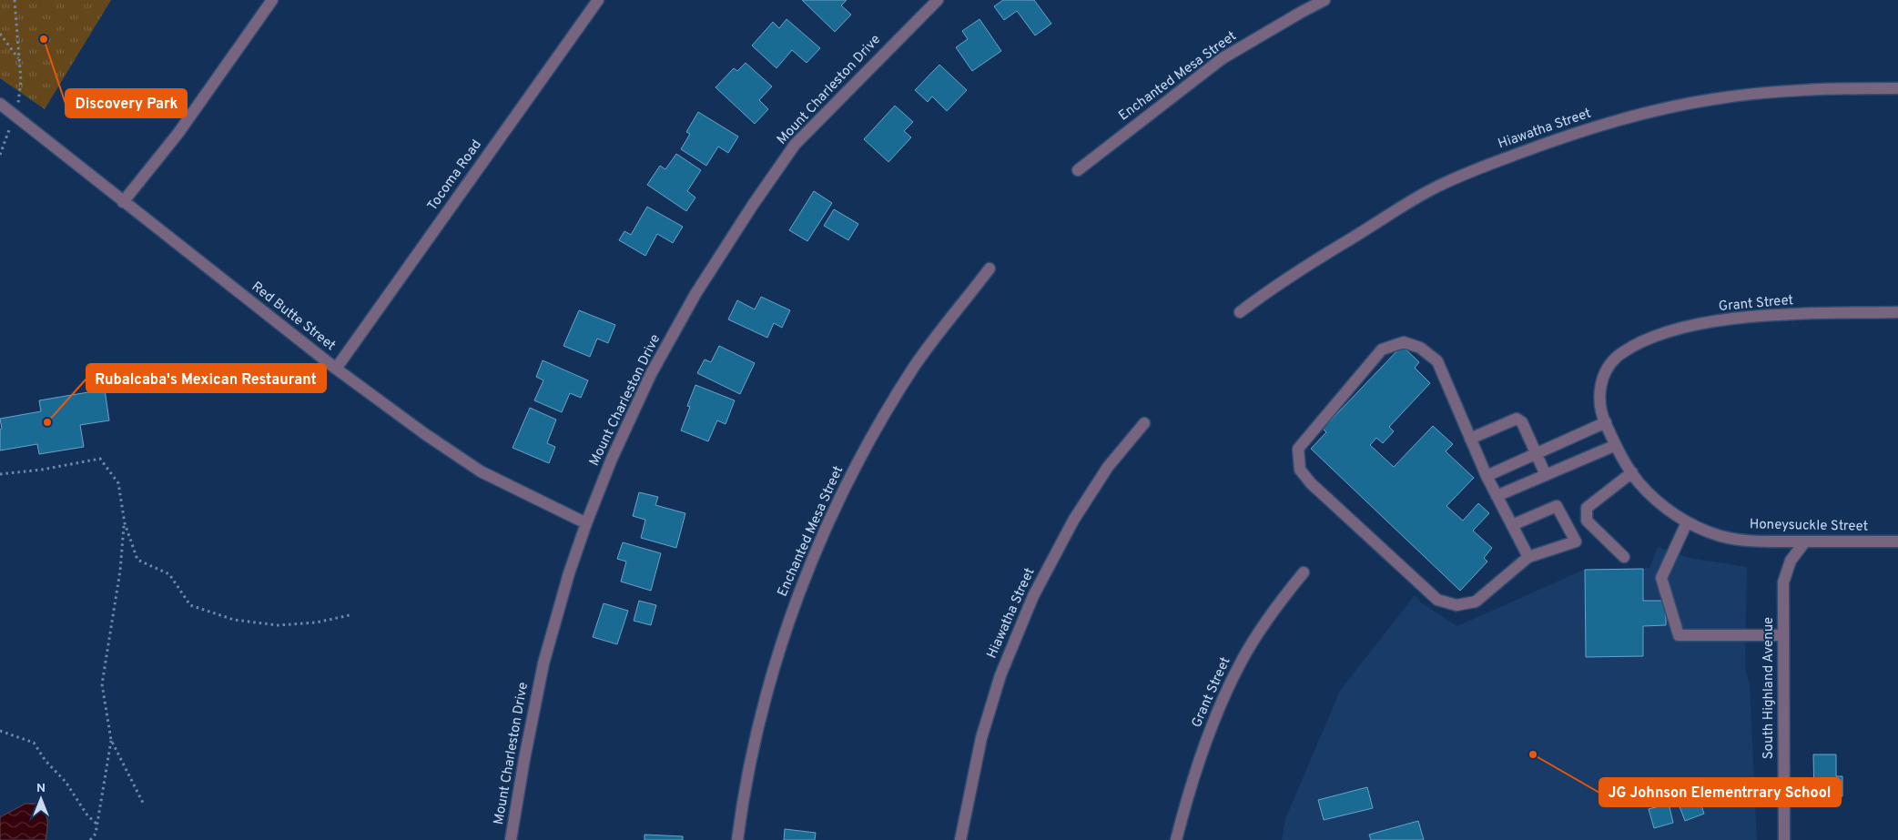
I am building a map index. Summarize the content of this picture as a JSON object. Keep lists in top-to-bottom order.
{
  "streets": {
    "street": [
      "Enchanted Mesa Street",
      "Mount Charleston Drive",
      "Hiawatha Street",
      "Tocoma Road",
      "Grant Street",
      "Red Butte Street",
      "Honeysuckle Street",
      "South Highland Avenue"
    ]
  },
  "crossings": [
    ["Mount Charleston Drive", "Red Butte Street"],
    ["Tocoma Road", "Red Butte Street"],
    ["Grant Street", "Honeysuckle Street"],
    ["Honeysuckle Street", "South Highland Avenue"]
  ],
  "places": ["Discovery Park", "Rubalcaba's Mexican Restaurant", "JG Johnson Elementrrary School"],
  "north": "top"
}
